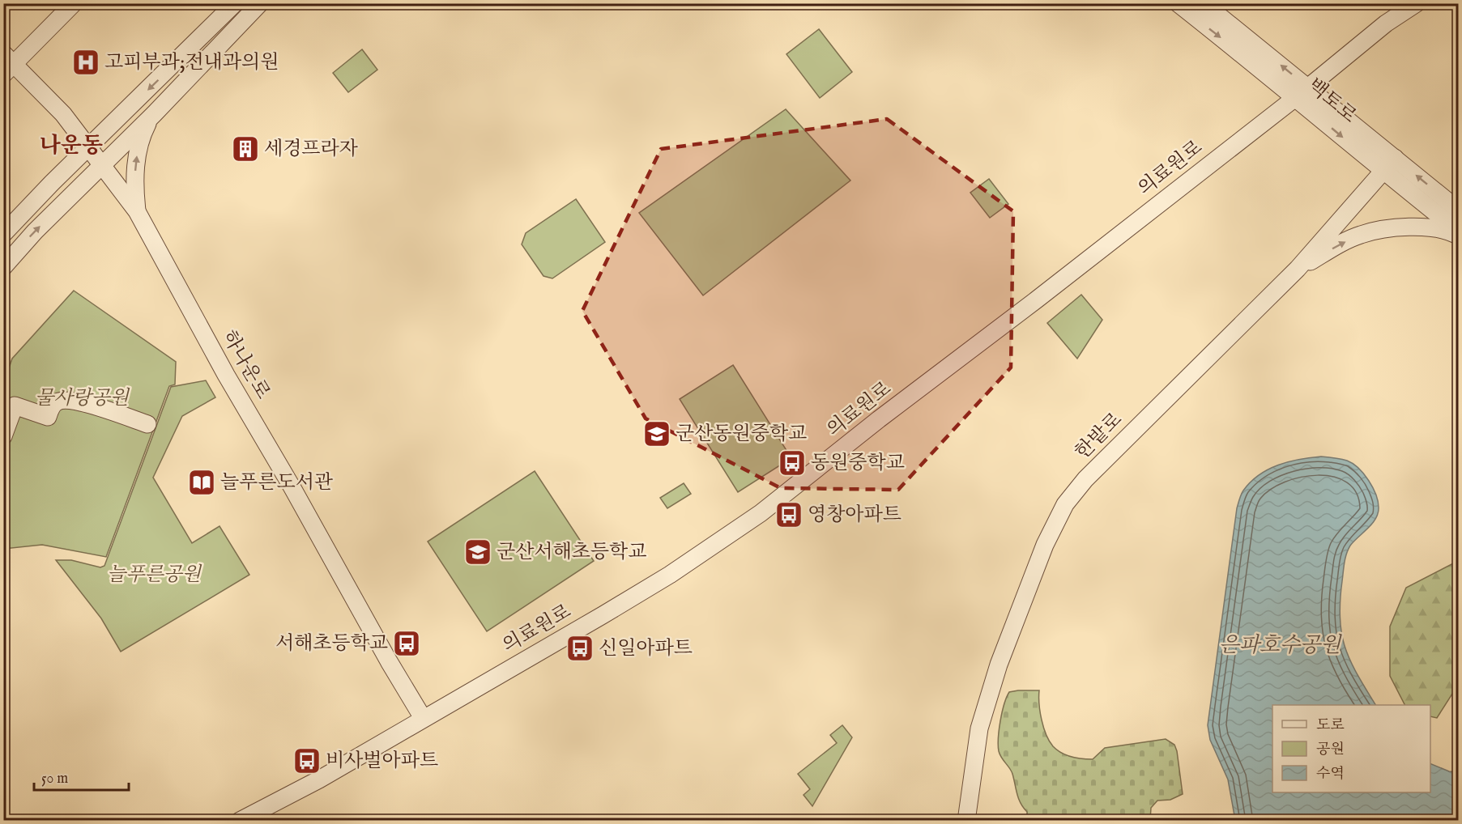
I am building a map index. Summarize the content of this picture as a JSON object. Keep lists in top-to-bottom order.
{
  "streets": {
    "street": [
      "백토로",
      "의료원로",
      "하나운로",
      "한밭로"
    ]
  },
  "crossings": [
    ["백토로", "의료원로"],
    ["백토로", "한밭로"],
    ["의료원로", "하나운로"]
  ],
  "districts": ["나운동"],
  "water": ["은파호수공원"],
  "parks": ["물사랑공원", "늘푸른공원"],
  "places": {
    "hospital": ["고피부과;전내과의원"],
    "building": ["세경프라자"],
    "school or university": ["군산동원중학교", "군산서해초등학교"],
    "bus stop": [
      "동원중학교",
      "영창아파트",
      "서해초등학교",
      "신일아파트",
      "비사벌아파트"
    ],
    "library": ["늘푸른도서관"]
  },
  "legend": ["도로", "공원", "수역"],
  "scale_bar": "50 m"
}
